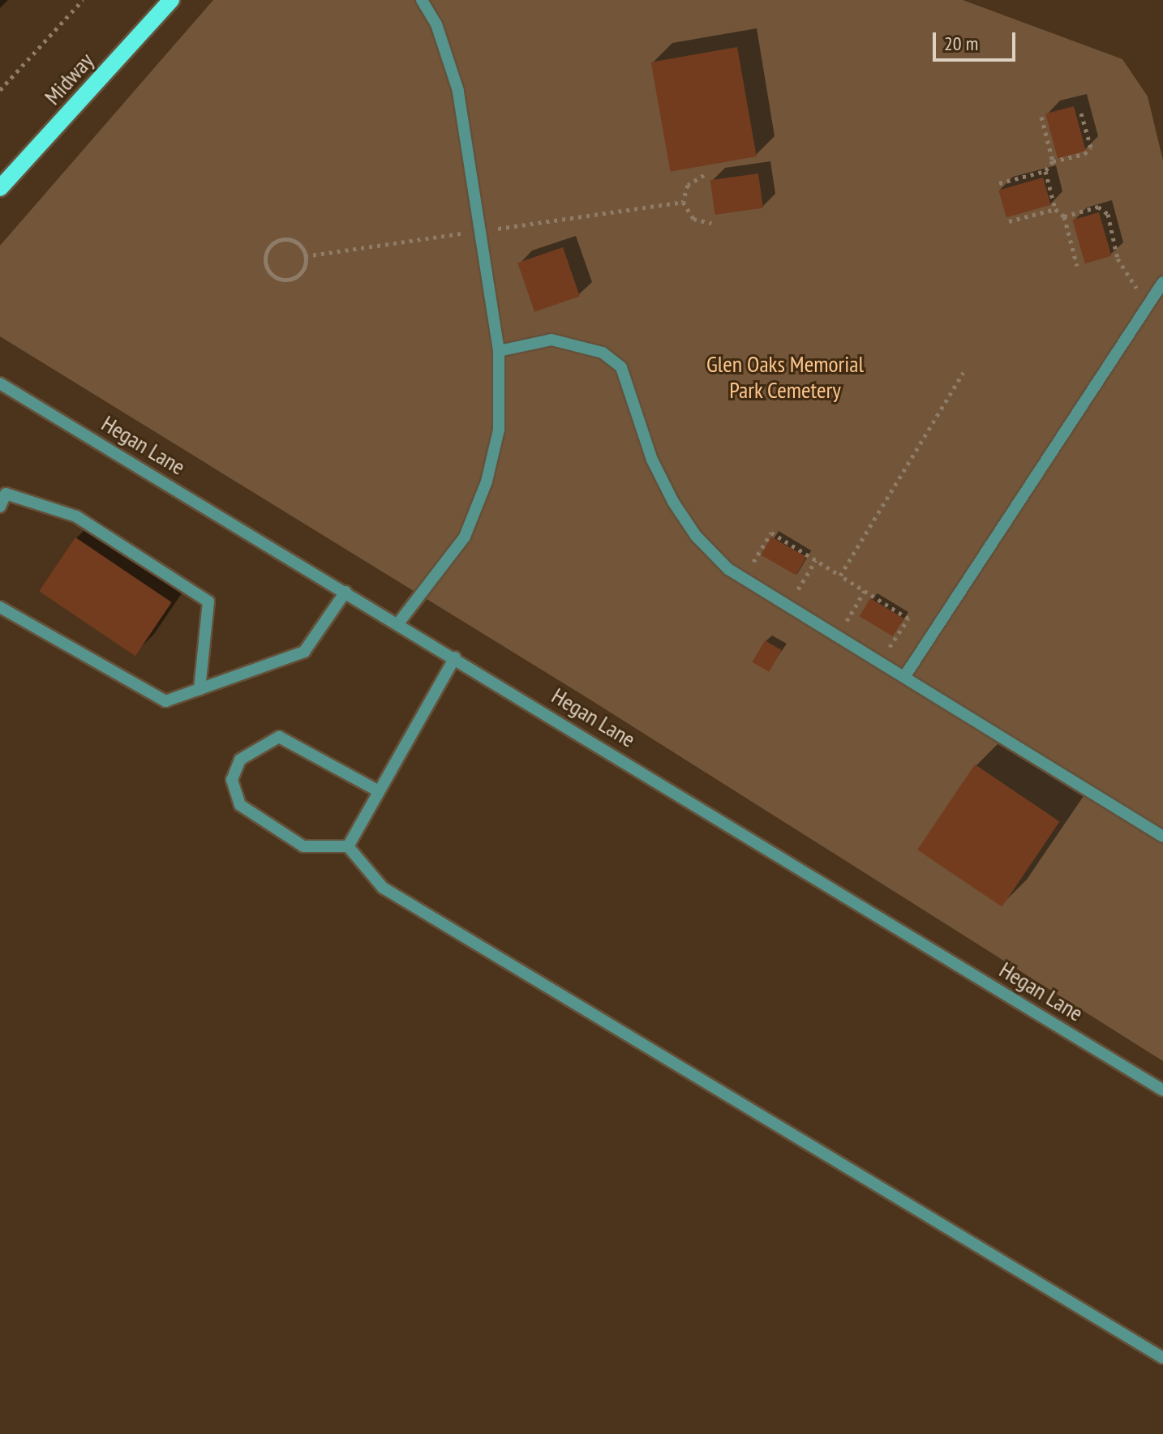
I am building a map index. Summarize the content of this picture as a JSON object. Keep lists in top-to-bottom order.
{
  "streets": {
    "main road": ["Midway"],
    "street": ["Hegan Lane"]
  },
  "parks": ["Glen Oaks Memorial Park Cemetery"],
  "scale_bar": "20 m"
}
